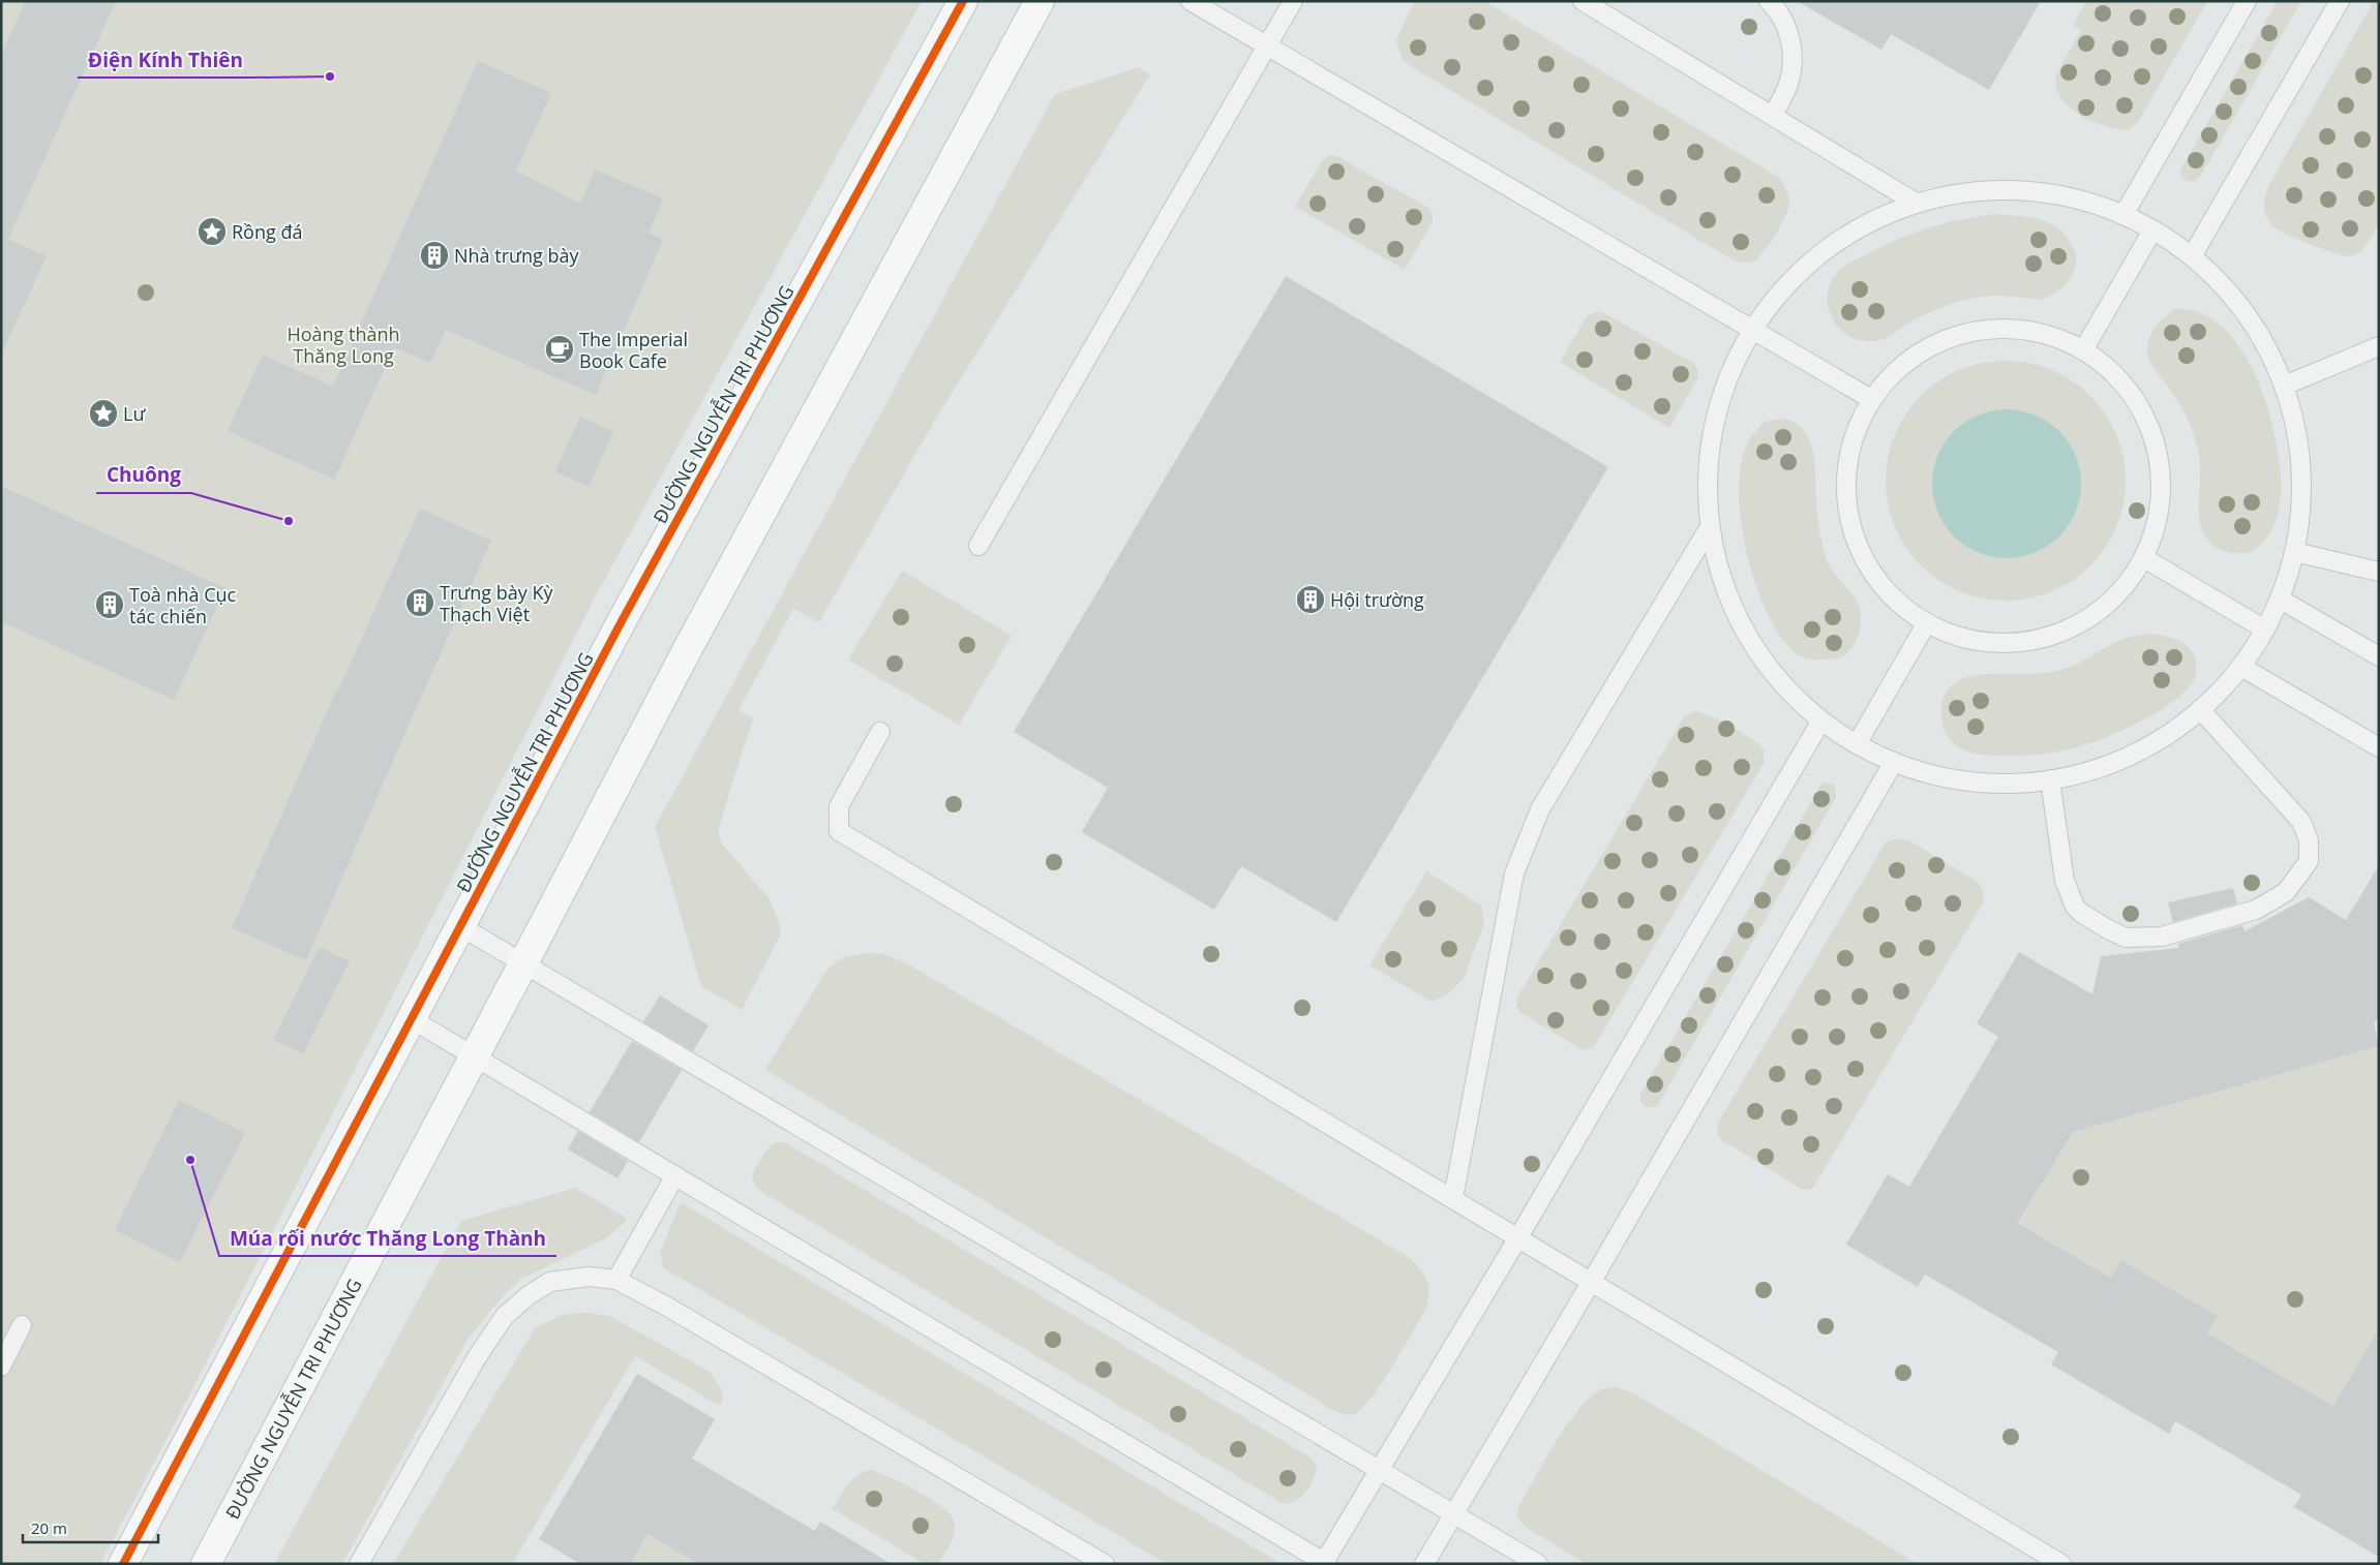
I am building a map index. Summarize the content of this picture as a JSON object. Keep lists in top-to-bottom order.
{
  "streets": {
    "street": ["ĐƯỜNG NGUYỄN TRI PHƯƠNG"]
  },
  "parks": ["Hoàng thành Thăng Long"],
  "places": {
    "other": ["Điện Kính Thiên", "Chuông", "Múa rối nước Thăng Long Thành"],
    "place": ["Rồng đá", "Lư"],
    "building": [
      "Nhà trưng bày",
      "Hội trường",
      "Trưng bày Kỳ Thạch Việt",
      "Toà nhà Cục tác chiến"
    ],
    "cafe": ["The Imperial Book Cafe"]
  },
  "scale_bar": "20 m"
}
